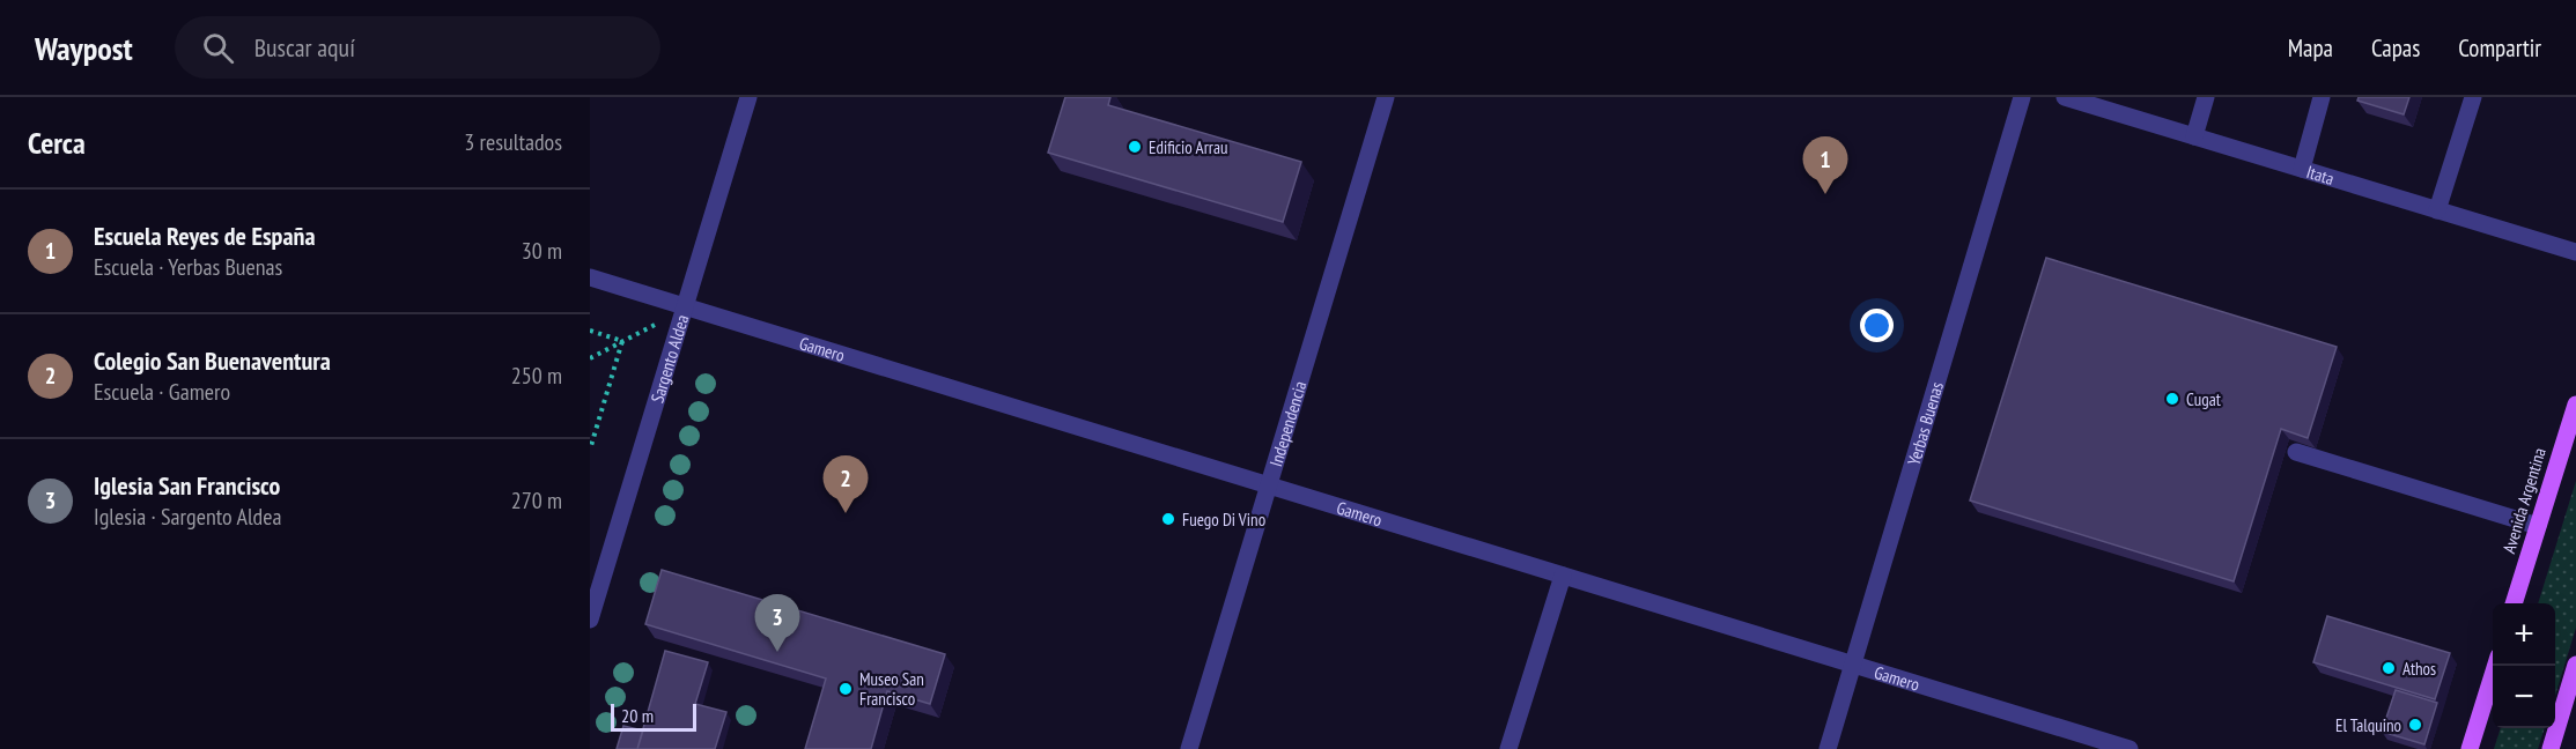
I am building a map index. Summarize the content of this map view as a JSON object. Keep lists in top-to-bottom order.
{
  "streets": {
    "main road": ["Avenida Argentina"],
    "street": [
      "Itata",
      "Gamero",
      "Sargento Aldea",
      "Independencia",
      "Yerbas Buenas"
    ]
  },
  "crossings": [
    ["Gamero", "Sargento Aldea"],
    ["Gamero", "Independencia"],
    ["Gamero", "Yerbas Buenas"]
  ],
  "places": [
    "Edificio Arrau",
    "Cugat",
    "Fuego Di Vino",
    "Athos",
    "Museo San Francisco",
    "El Talquino"
  ],
  "scale_bar": "20 m",
  "page": {
    "header": "Waypost",
    "search": "Buscar aquí",
    "nav": ["Mapa", "Capas", "Compartir"],
    "heading": ["Cerca", "3 resultados"],
    "pins": ["1", "2", "3"],
    "list": [
      {
        "mark": "1",
        "name": "Escuela Reyes de España",
        "note": "Escuela · Yerbas Buenas",
        "value": "30 m"
      },
      {
        "mark": "2",
        "name": "Colegio San Buenaventura",
        "note": "Escuela · Gamero",
        "value": "250 m"
      },
      {
        "mark": "3",
        "name": "Iglesia San Francisco",
        "note": "Iglesia · Sargento Aldea",
        "value": "270 m"
      }
    ],
    "map_buttons": ["+", "−"],
    "scale": "20 m"
  }
}
